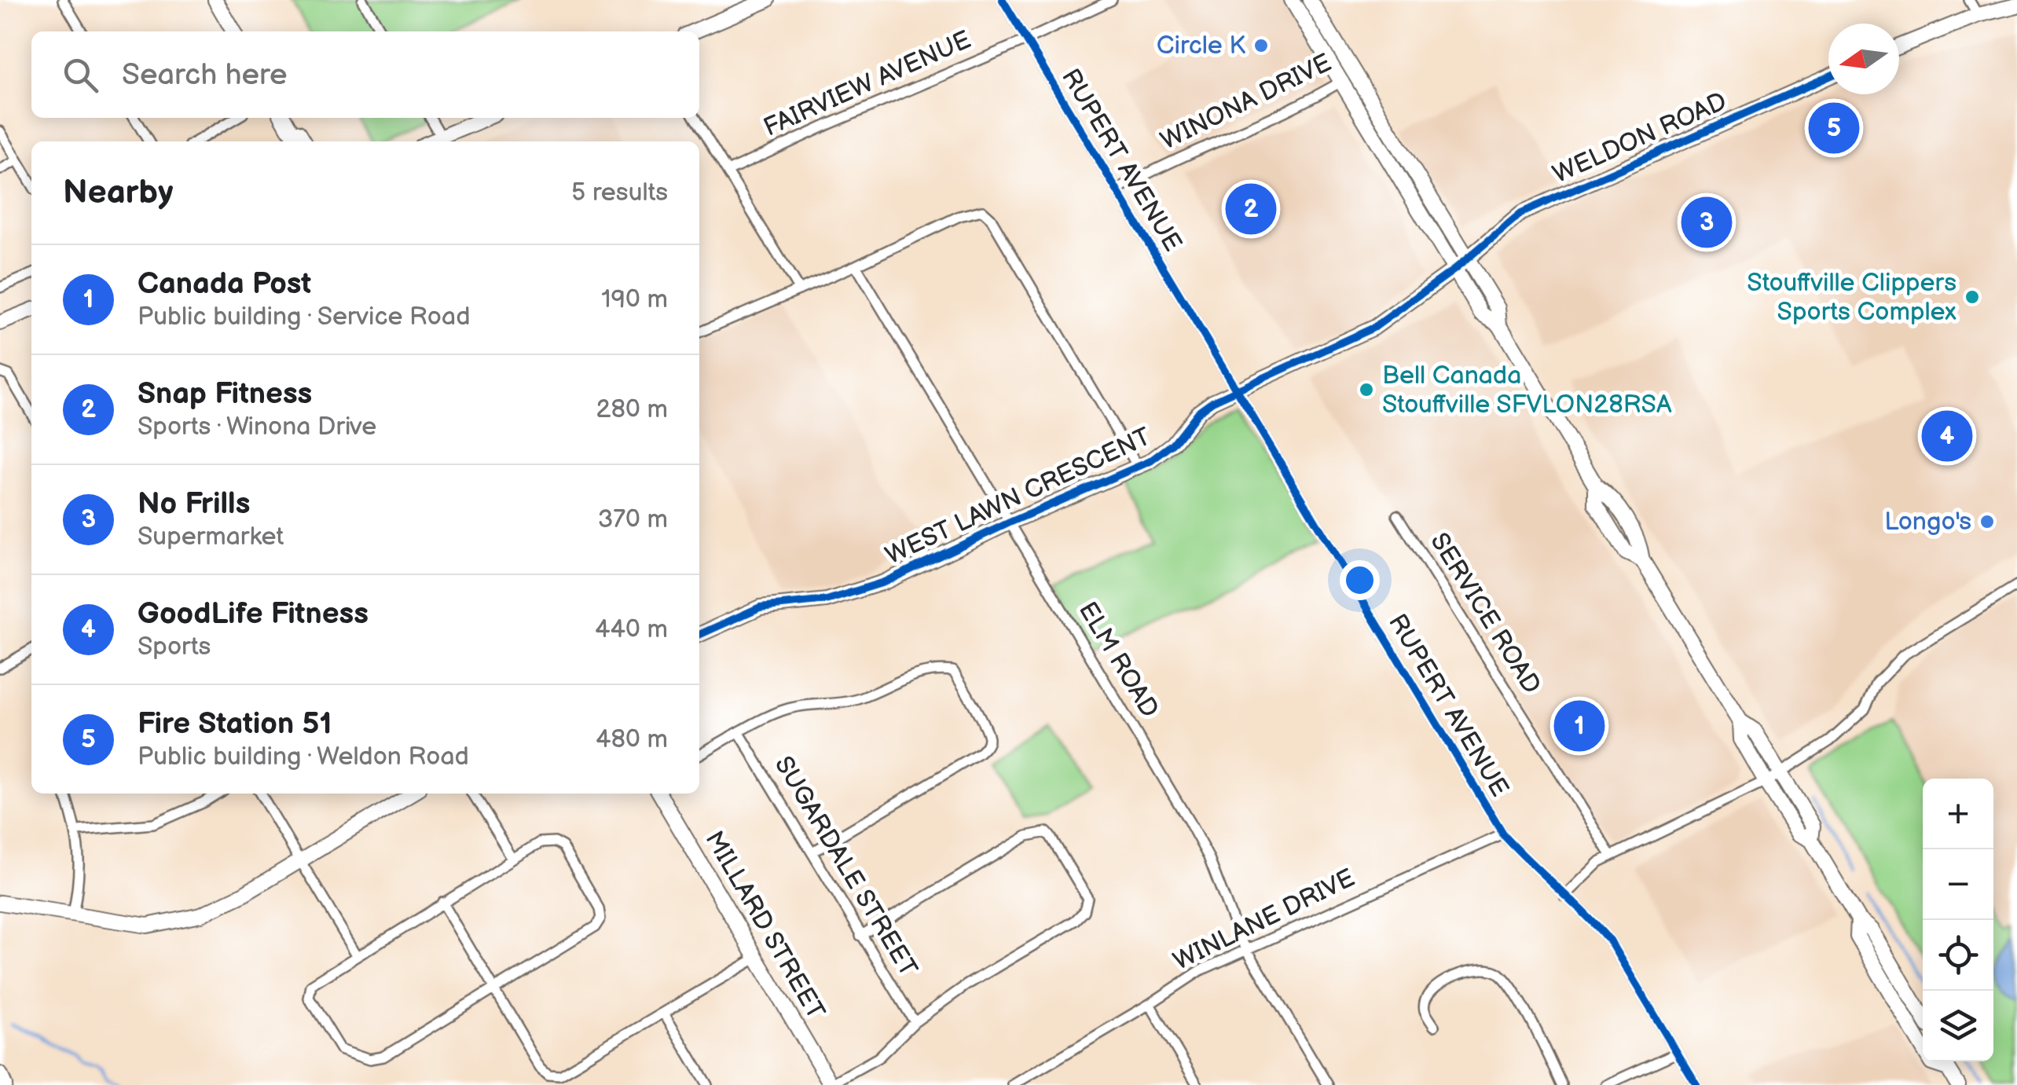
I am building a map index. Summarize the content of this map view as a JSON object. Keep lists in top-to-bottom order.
{
  "streets": {
    "street": [
      "FAIRVIEW AVENUE",
      "WINONA DRIVE",
      "WELDON ROAD",
      "RUPERT AVENUE",
      "WEST LAWN CRESCENT",
      "SERVICE ROAD",
      "ELM ROAD",
      "SUGARDALE STREET",
      "WINLANE DRIVE",
      "MILLARD STREET"
    ]
  },
  "crossings": [
    ["FAIRVIEW AVENUE", "RUPERT AVENUE"],
    ["WINONA DRIVE", "RUPERT AVENUE"],
    ["WELDON ROAD", "WEST LAWN CRESCENT"],
    ["RUPERT AVENUE", "WEST LAWN CRESCENT"],
    ["RUPERT AVENUE", "WINLANE DRIVE"],
    ["WEST LAWN CRESCENT", "ELM ROAD"],
    ["ELM ROAD", "WINLANE DRIVE"]
  ],
  "places": [
    "Circle K",
    "Stouffville Clippers Sports Complex",
    "Bell Canada Stouffville SFVLON28RSA",
    "Longo's"
  ],
  "north": "left",
  "page": {
    "search": "Search here",
    "pins": [
      "5",
      "2",
      "3",
      "4",
      "1"
    ],
    "heading": ["Nearby", "5 results"],
    "list": [
      {
        "mark": "1",
        "name": "Canada Post",
        "note": "Public building · Service Road",
        "value": "190 m"
      },
      {
        "mark": "2",
        "name": "Snap Fitness",
        "note": "Sports · Winona Drive",
        "value": "280 m"
      },
      {
        "mark": "3",
        "name": "No Frills",
        "note": "Supermarket",
        "value": "370 m"
      },
      {
        "mark": "4",
        "name": "GoodLife Fitness",
        "note": "Sports",
        "value": "440 m"
      },
      {
        "mark": "5",
        "name": "Fire Station 51",
        "note": "Public building · Weldon Road",
        "value": "480 m"
      }
    ],
    "map_buttons": ["+", "−"]
  }
}
